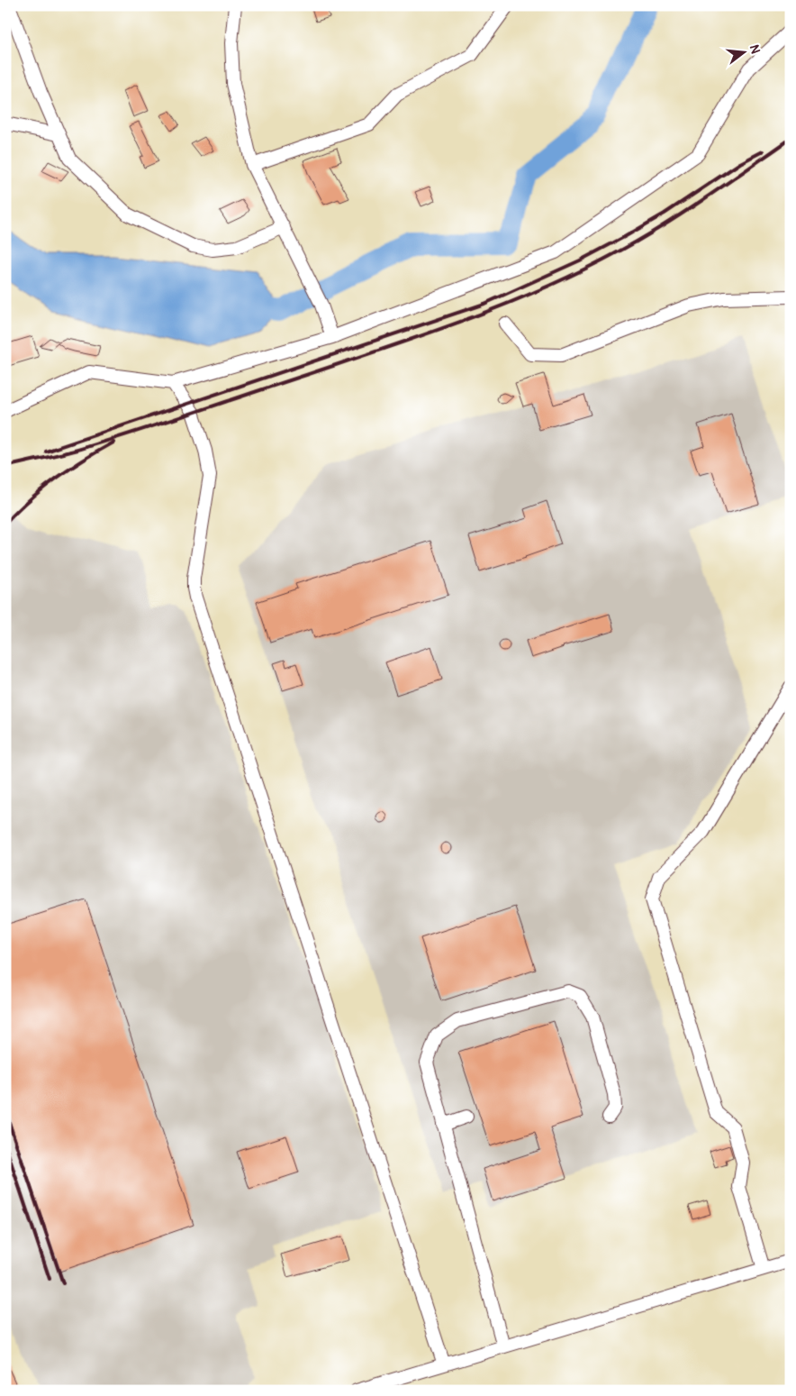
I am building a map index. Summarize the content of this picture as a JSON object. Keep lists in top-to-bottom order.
{
  "north": "right"
}
